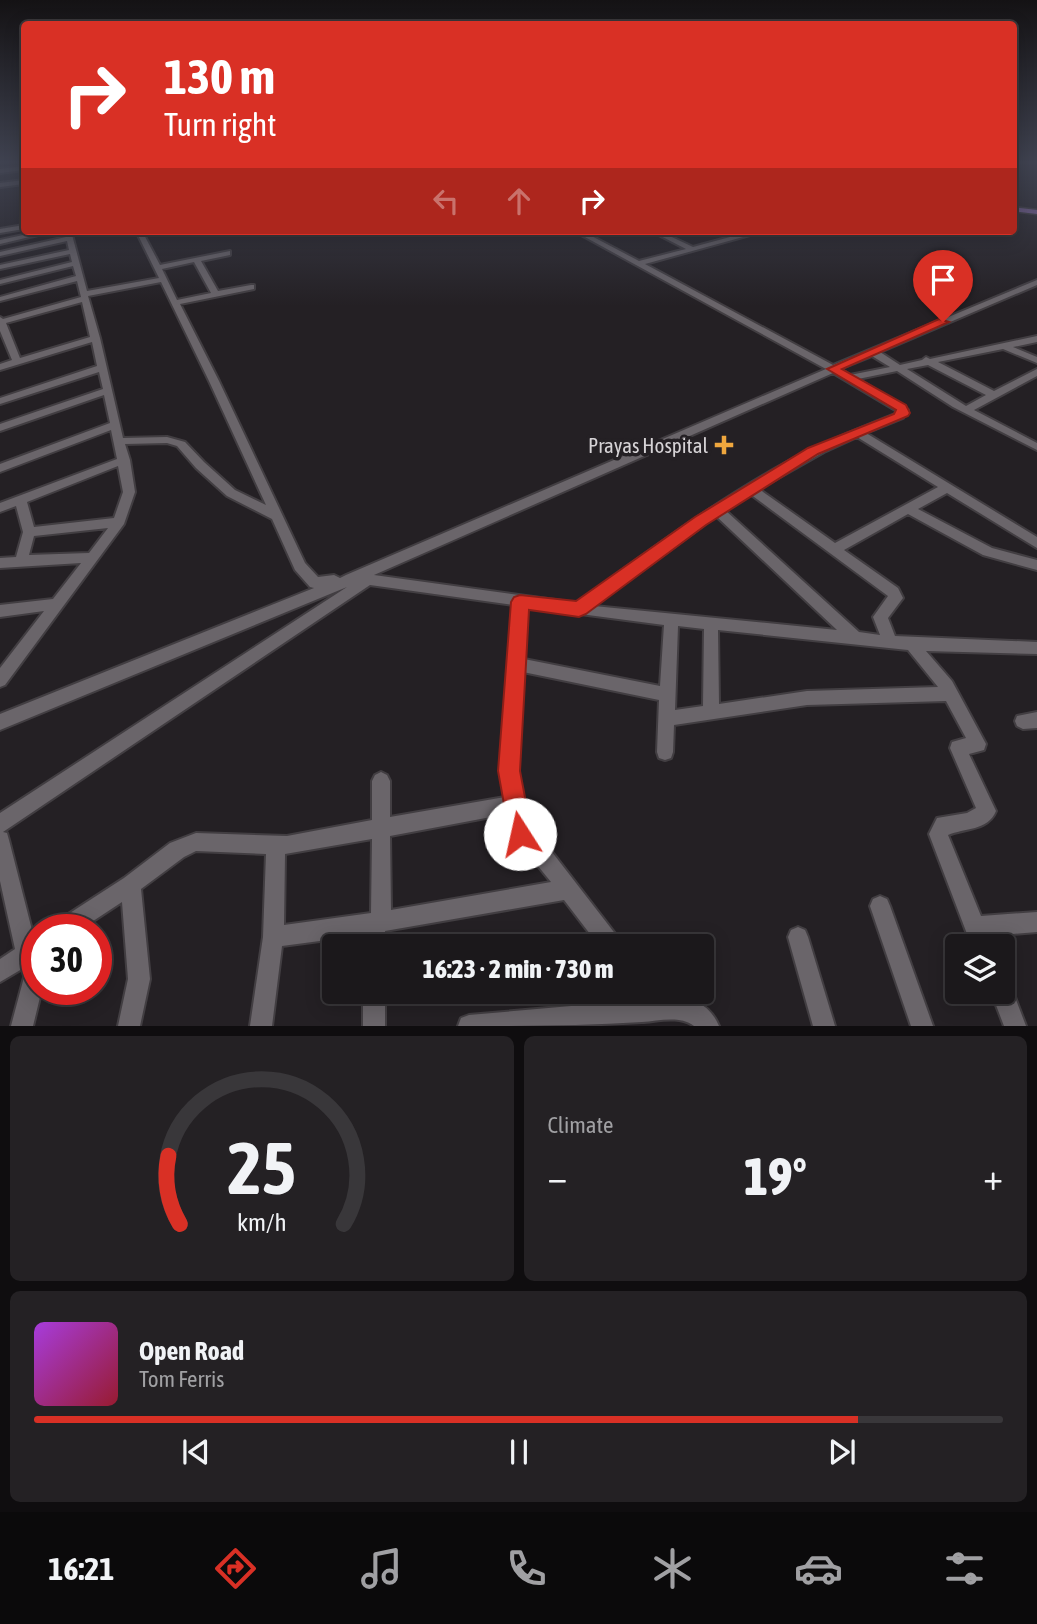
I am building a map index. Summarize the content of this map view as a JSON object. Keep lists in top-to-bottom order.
{
  "places": {
    "health": ["Prayas Hospital"]
  },
  "page": {
    "turn": ["130 m", "Turn right"],
    "limit": "30",
    "trip": "16:23 · 2 min · 730 m",
    "tile": "Climate",
    "heat": ["−", "19°", "+"],
    "song": ["Open Road", "Tom Ferris"],
    "tabs": "16:21",
    "gauge": ["25", "km/h"]
  }
}
